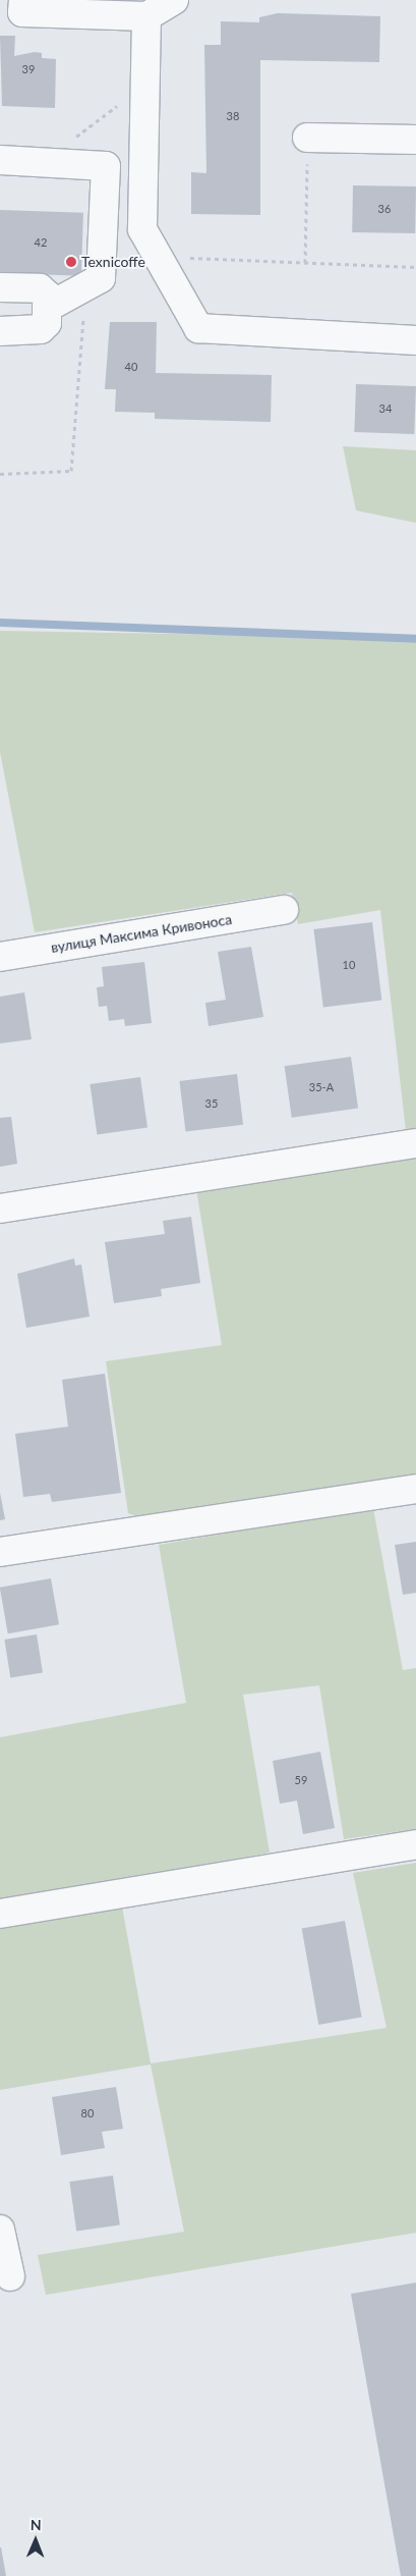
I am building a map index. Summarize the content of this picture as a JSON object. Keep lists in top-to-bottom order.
{
  "streets": {
    "street": ["вулиця Максима Кривоноса"]
  },
  "places": ["Texnicoffe"],
  "house_numbers": [
    "39",
    "38",
    "36",
    "42",
    "40",
    "34",
    "10",
    "35-А",
    "35",
    "59",
    "80"
  ],
  "north": "top"
}
